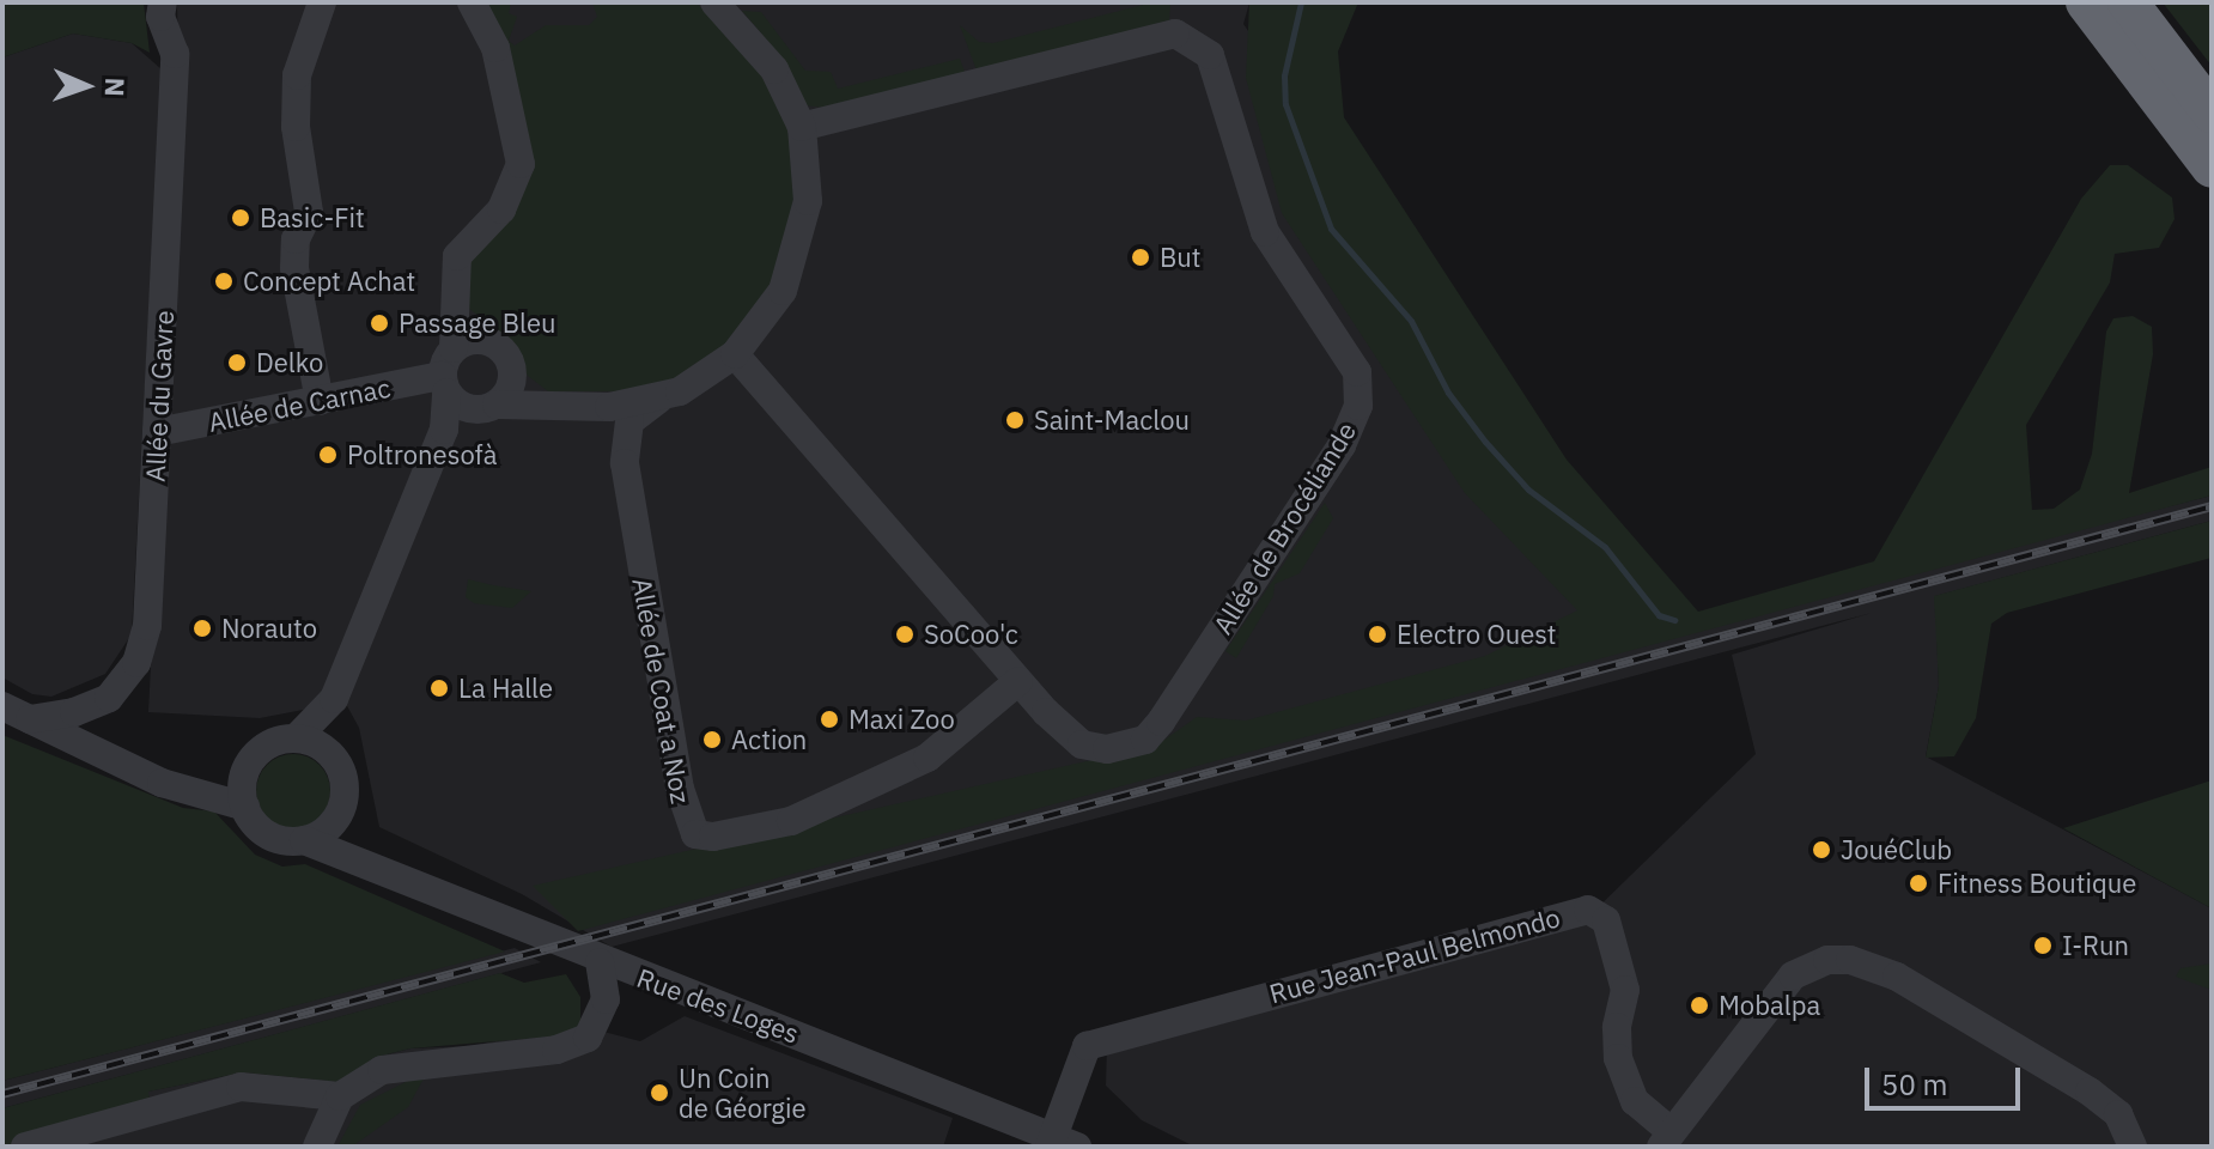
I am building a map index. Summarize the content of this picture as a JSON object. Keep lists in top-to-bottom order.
{
  "streets": {
    "street": [
      "Allée du Gavre",
      "Allée de Carnac",
      "Allée de Brocéliande",
      "Allée de Coat a Noz",
      "Rue Jean-Paul Belmondo",
      "Rue des Loges"
    ]
  },
  "crossings": [
    ["Allée du Gavre", "Allée de Carnac"],
    ["Allée de Brocéliande", "Allée de Coat a Noz"],
    ["Rue Jean-Paul Belmondo", "Rue des Loges"]
  ],
  "places": [
    "Basic-Fit",
    "But",
    "Concept Achat",
    "Passage Bleu",
    "Delko",
    "Saint-Maclou",
    "Poltronesofà",
    "Norauto",
    "SoCoo'c",
    "Electro Ouest",
    "La Halle",
    "Maxi Zoo",
    "Action",
    "JouéClub",
    "Fitness Boutique",
    "I-Run",
    "Mobalpa",
    "Un Coin de Géorgie"
  ],
  "scale_bar": "50 m",
  "north": "right"
}
